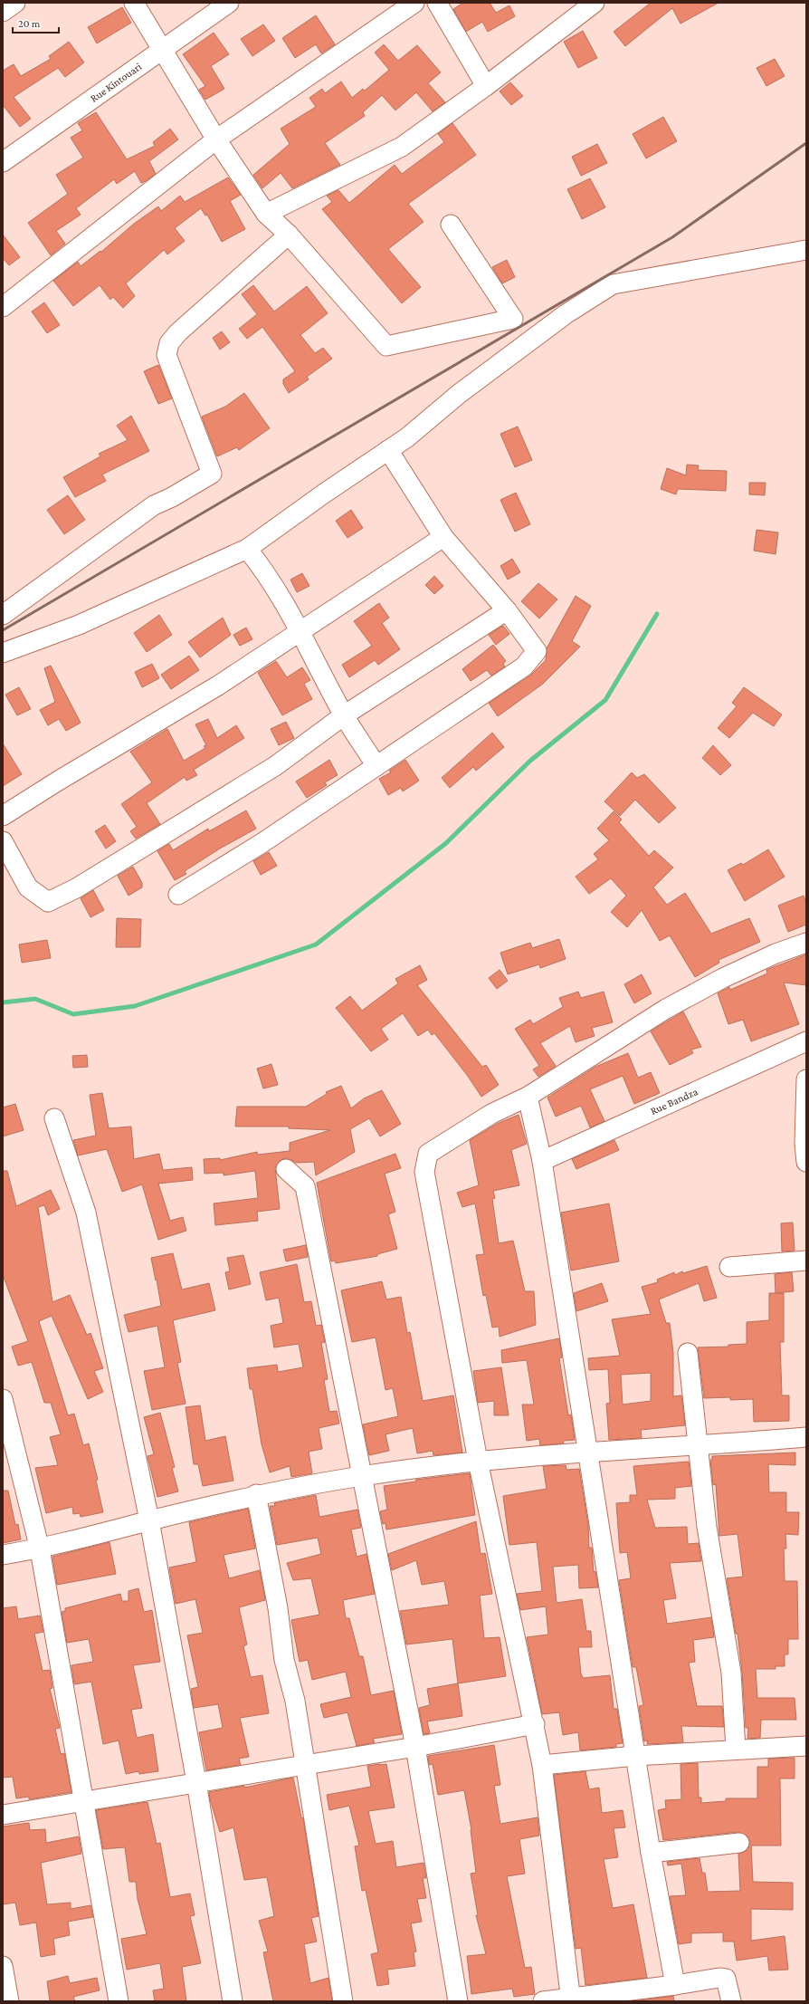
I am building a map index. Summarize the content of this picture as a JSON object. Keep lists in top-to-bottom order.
{
  "streets": {
    "street": ["Rue Kintouari", "Rue Bandza"]
  },
  "scale_bar": "20 m"
}
